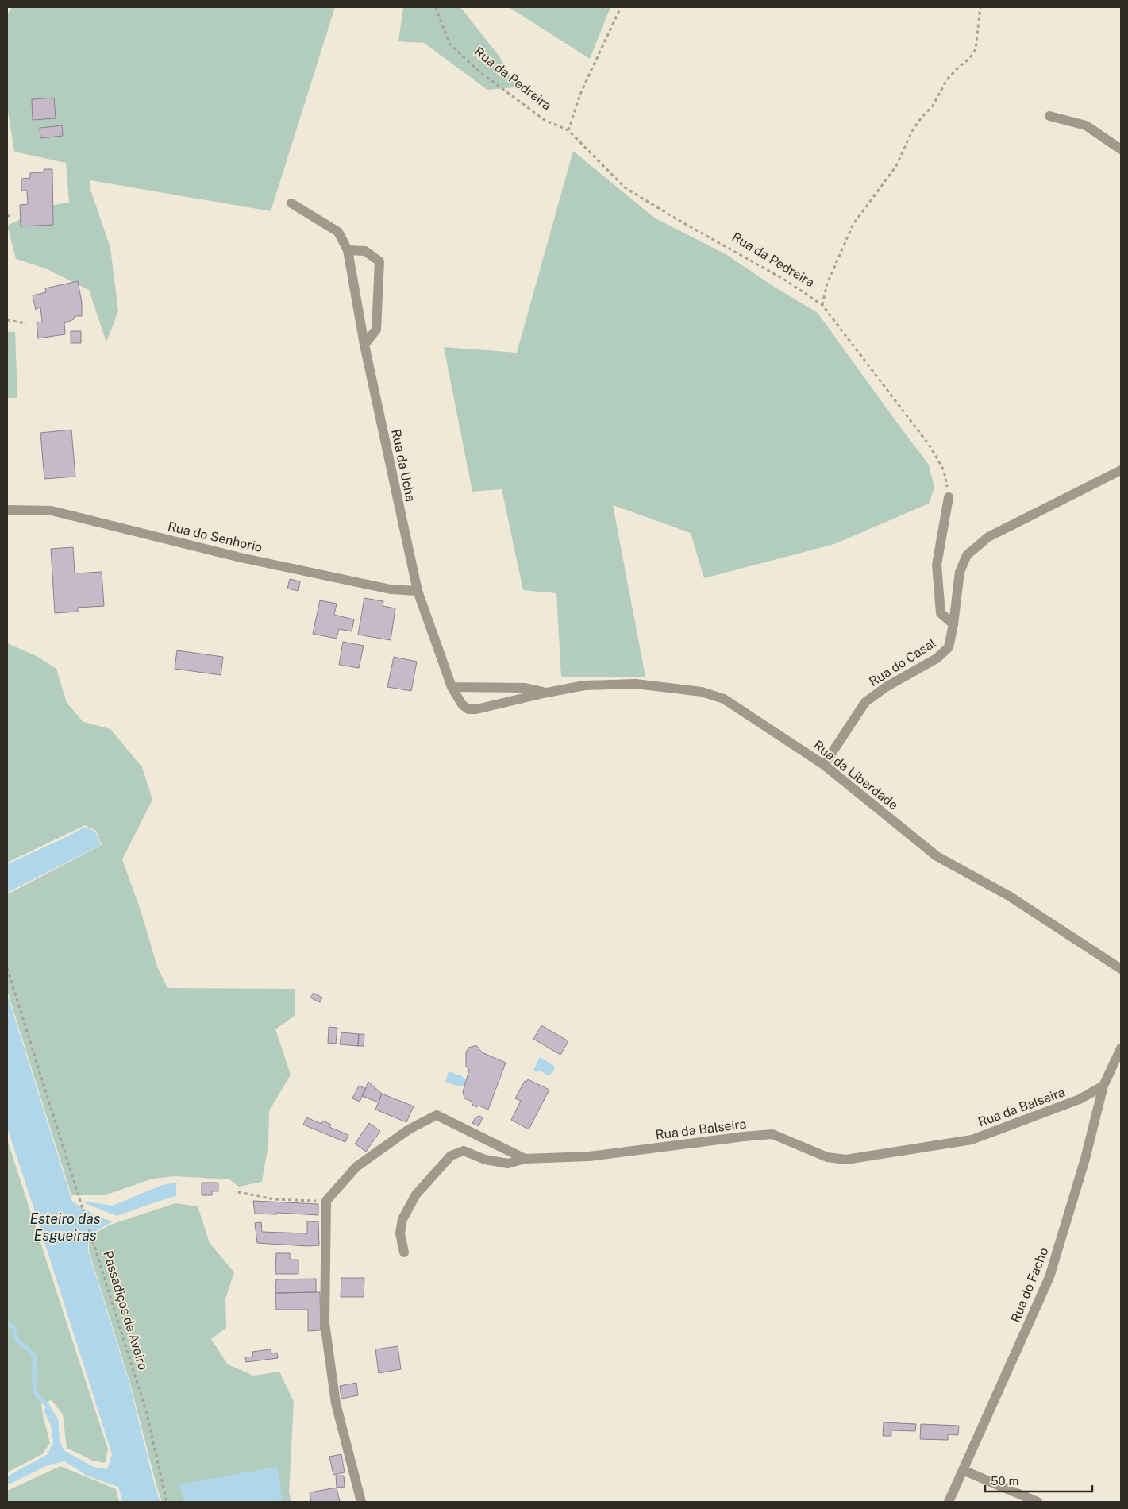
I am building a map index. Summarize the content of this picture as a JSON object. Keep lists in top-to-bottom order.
{
  "streets": {
    "street": [
      "Rua da Ucha",
      "Rua do Senhorio",
      "Rua do Casal",
      "Rua da Liberdade",
      "Rua da Balseira",
      "Rua do Facho"
    ],
    "path": ["Rua da Pedreira", "Passadiços de Aveiro"]
  },
  "crossings": [
    ["Rua da Ucha", "Rua do Senhorio"],
    ["Rua da Ucha", "Rua da Liberdade"],
    ["Rua do Senhorio", "Rua da Liberdade"],
    ["Rua do Casal", "Rua da Liberdade"],
    ["Rua da Balseira", "Rua do Facho"]
  ],
  "water": ["Esteiro das Esgueiras"],
  "scale_bar": "50 m"
}
